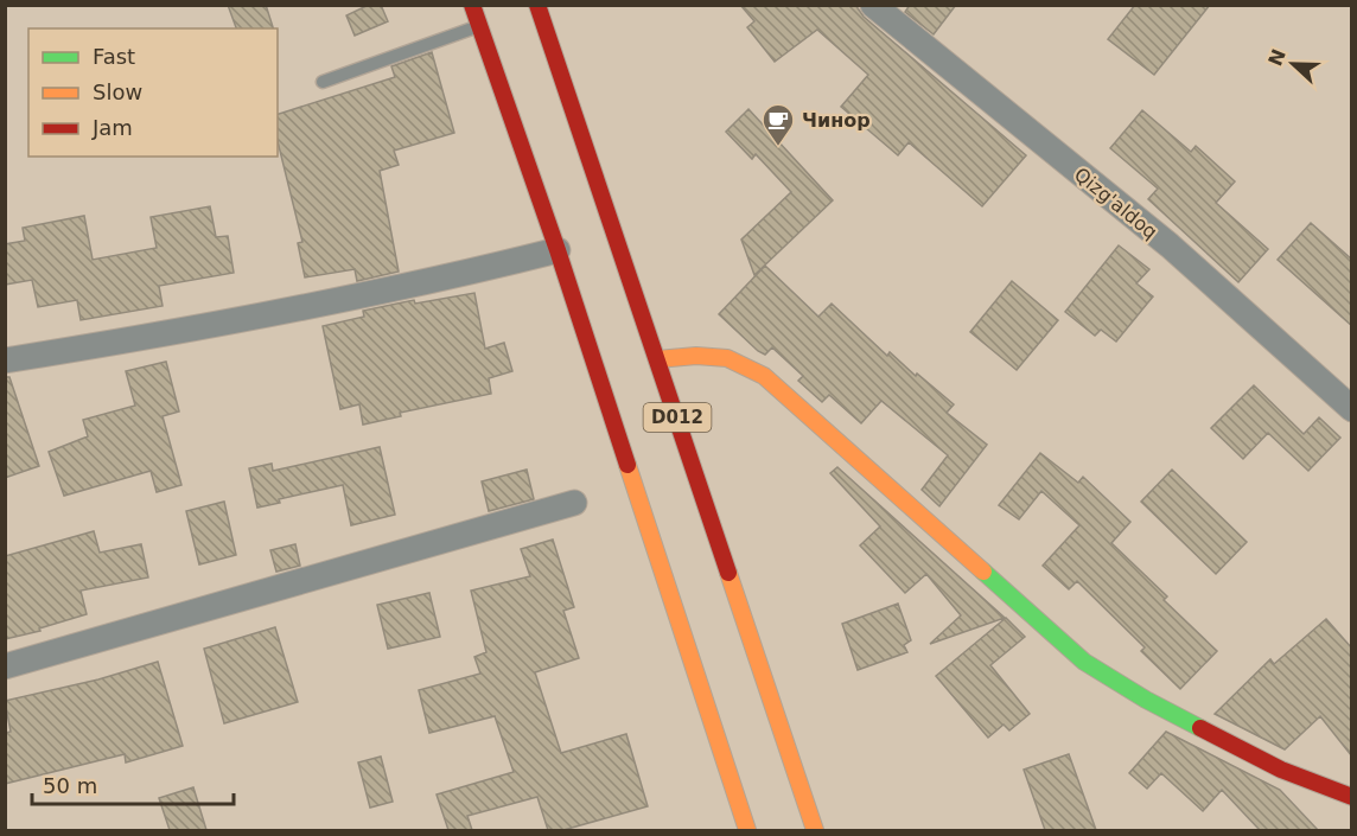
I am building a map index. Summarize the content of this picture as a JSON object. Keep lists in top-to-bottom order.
{
  "streets": {
    "main road": ["D012"],
    "street": ["Qizg'aldoq"]
  },
  "places": {
    "cafe": ["Чинор"]
  },
  "legend": ["Fast", "Slow", "Jam"],
  "scale_bar": "50 m",
  "north": "left"
}
